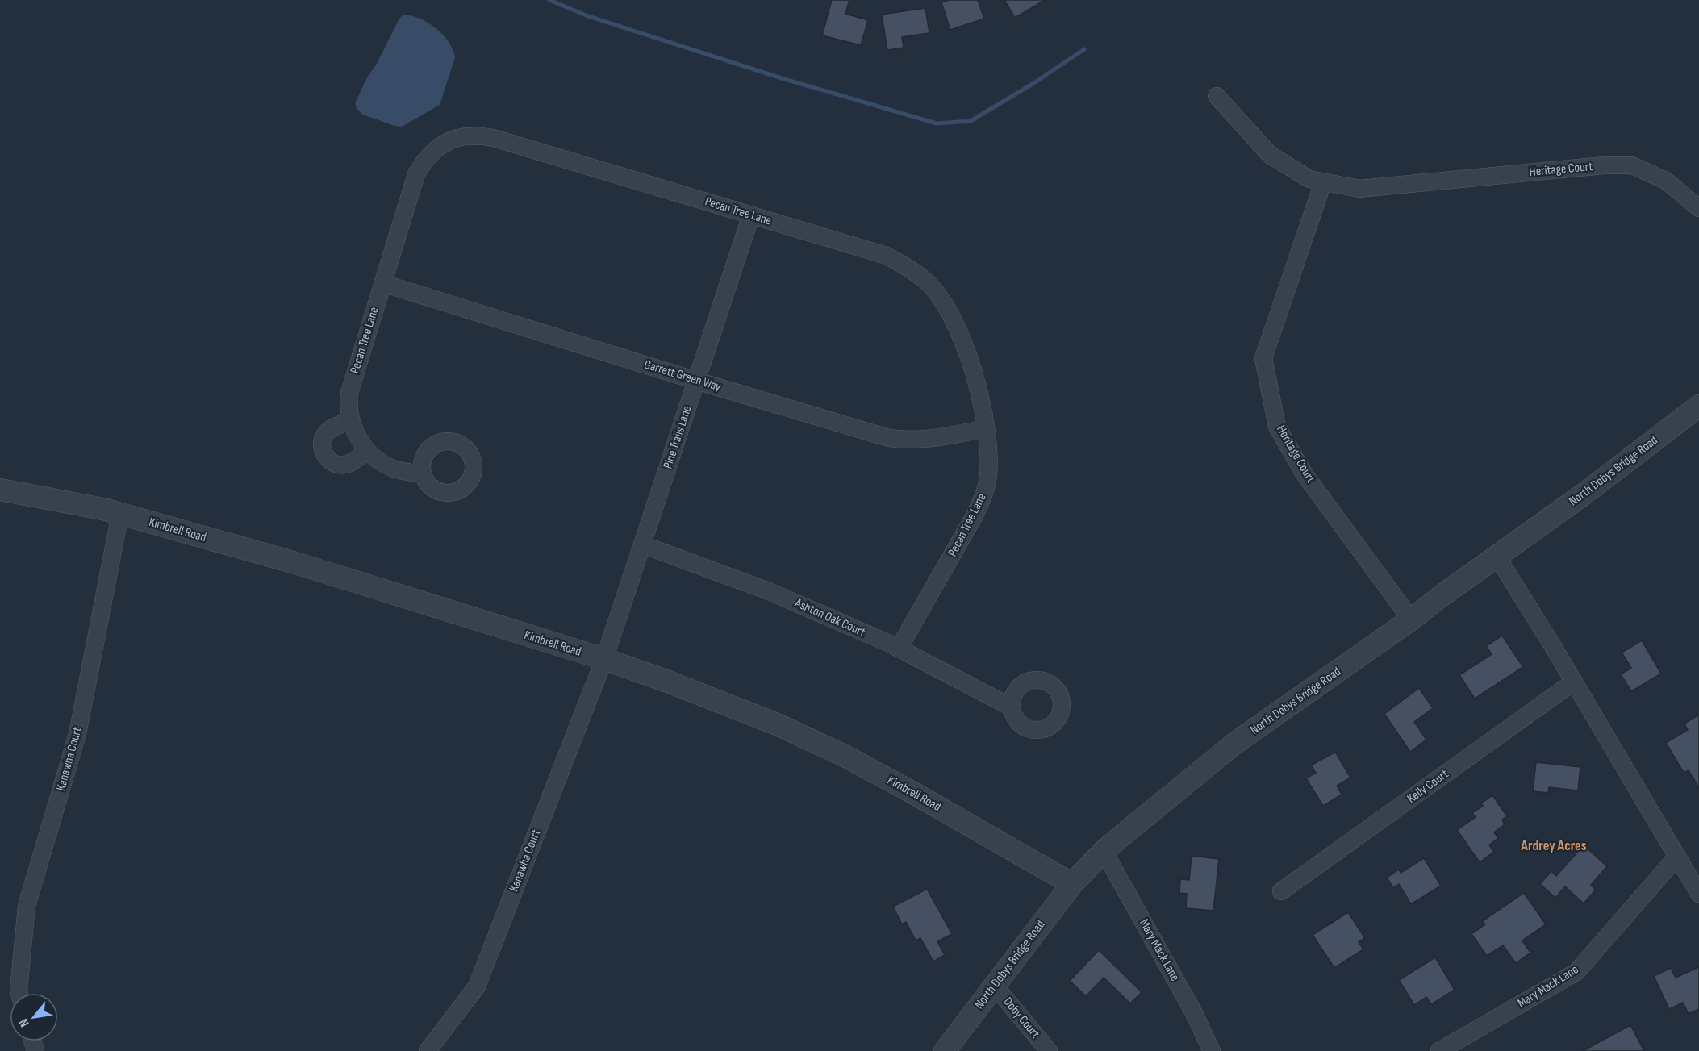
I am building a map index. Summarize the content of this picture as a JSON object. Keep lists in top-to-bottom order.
{
  "streets": {
    "street": [
      "Heritage Court",
      "Pecan Tree Lane",
      "Garrett Green Way",
      "Pine Trails Lane",
      "North Dobys Bridge Road",
      "Kimbrell Road",
      "Ashton Oak Court",
      "Kanawha Court",
      "Kelly Court",
      "Mary Mack Lane",
      "Doby Court"
    ]
  },
  "crossings": [
    ["Heritage Court", "North Dobys Bridge Road"],
    ["Pecan Tree Lane", "Garrett Green Way"],
    ["Pecan Tree Lane", "Pine Trails Lane"],
    ["Pecan Tree Lane", "Ashton Oak Court"],
    ["Garrett Green Way", "Pine Trails Lane"],
    ["Pine Trails Lane", "Kimbrell Road"],
    ["Pine Trails Lane", "Ashton Oak Court"],
    ["Pine Trails Lane", "Kanawha Court"],
    ["North Dobys Bridge Road", "Kimbrell Road"],
    ["North Dobys Bridge Road", "Mary Mack Lane"],
    ["North Dobys Bridge Road", "Doby Court"],
    ["Kimbrell Road", "Kanawha Court"]
  ],
  "districts": ["Ardrey Acres"],
  "north": "bottom left"
}
